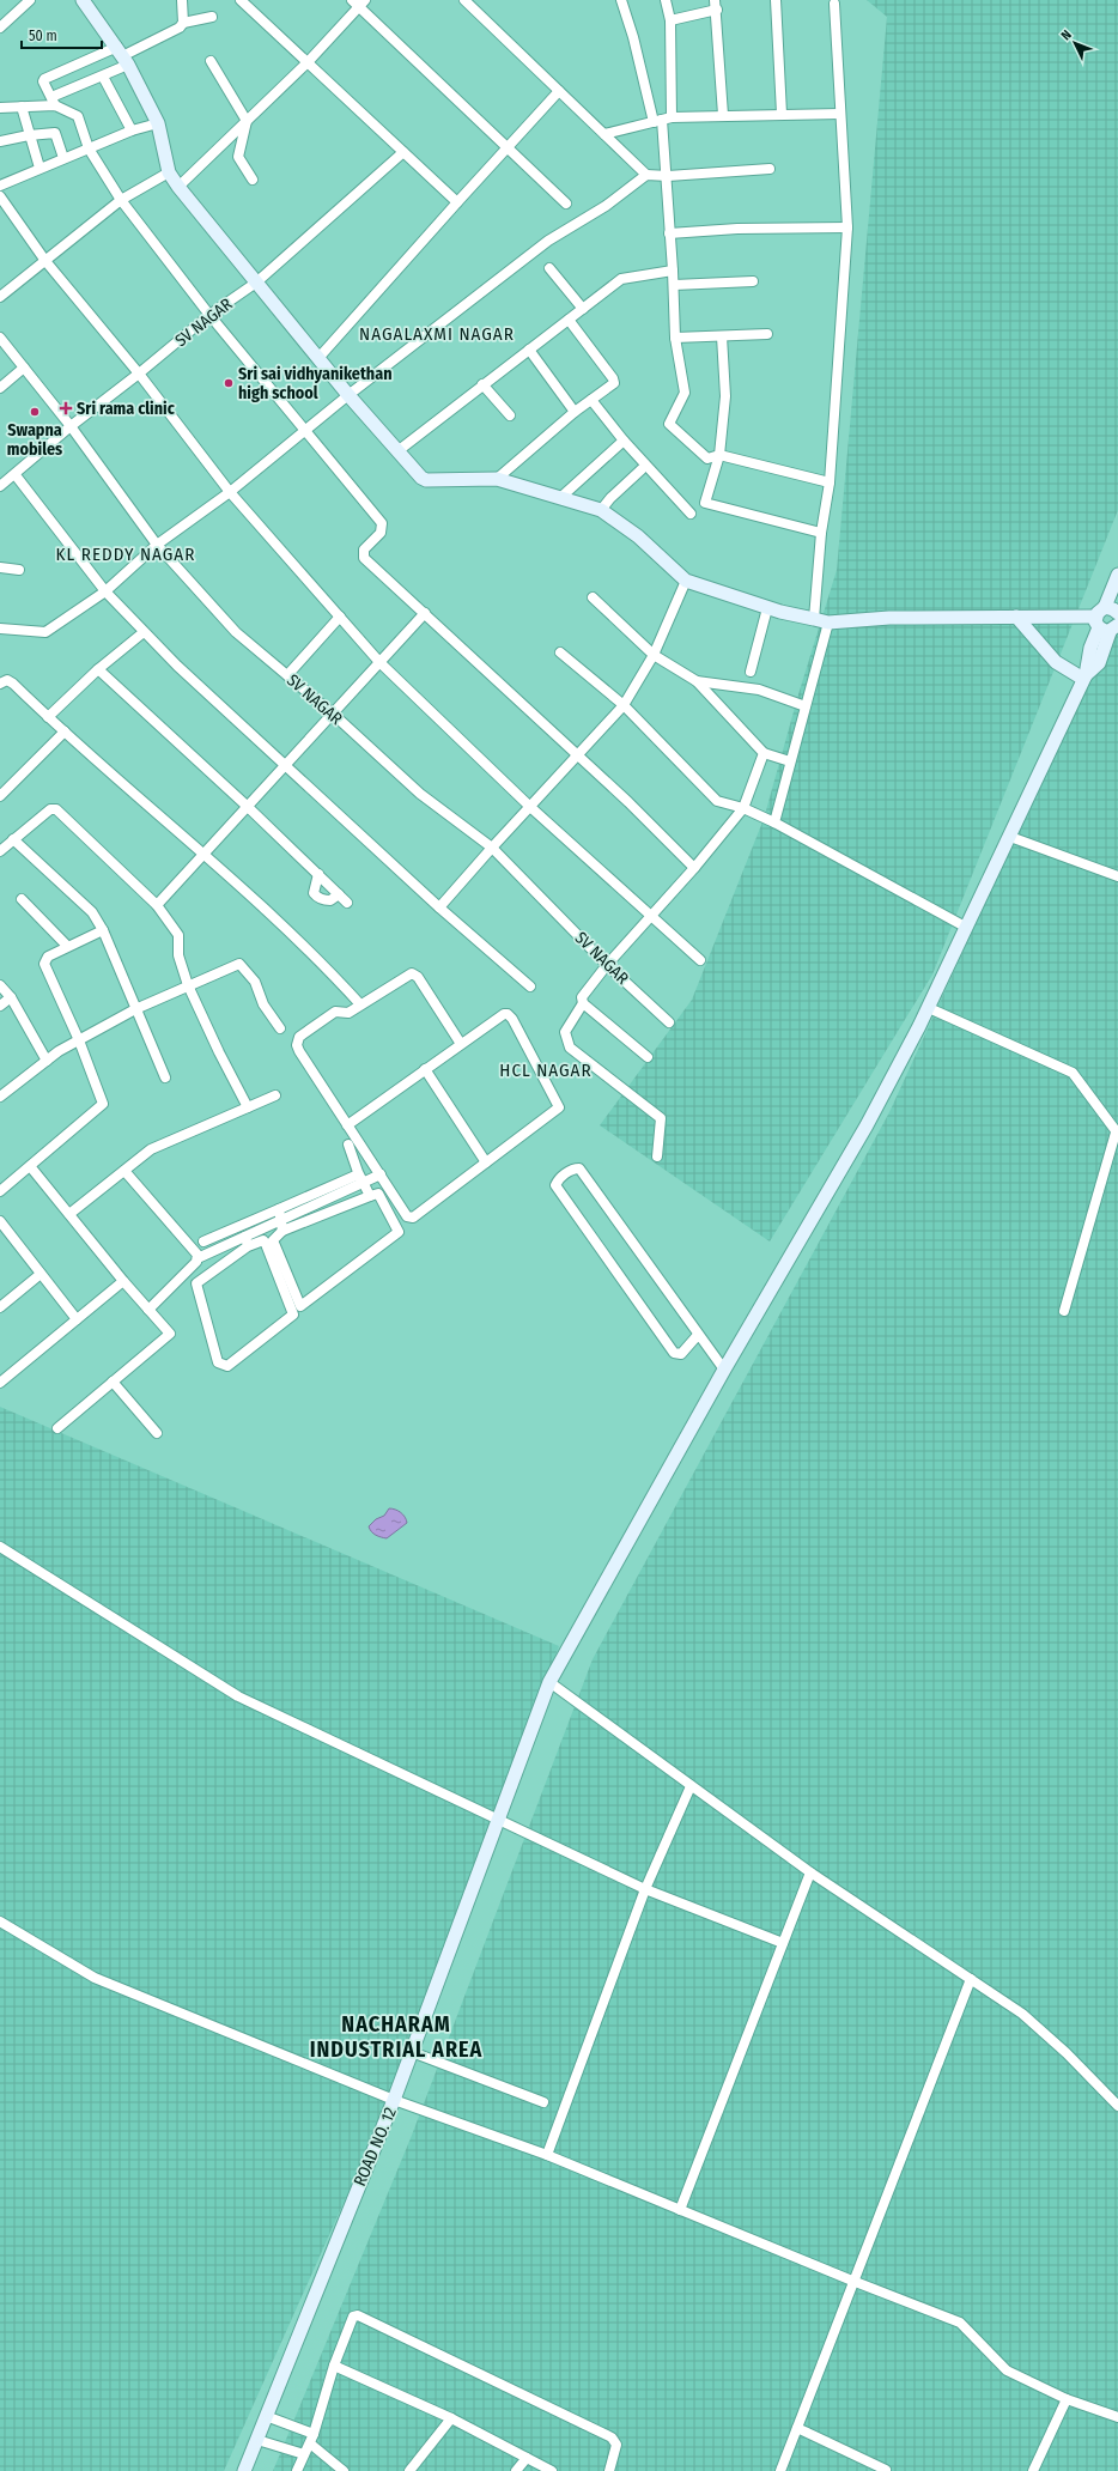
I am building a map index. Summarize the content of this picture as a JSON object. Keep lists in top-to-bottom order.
{
  "streets": {
    "street": ["SV NAGAR", "ROAD NO. 12"]
  },
  "districts": [
    "NAGALAXMI NAGAR",
    "KL REDDY NAGAR",
    "HCL NAGAR",
    "NACHARAM INDUSTRIAL AREA"
  ],
  "places": {
    "other": ["Sri sai vidhyanikethan high school", "Swapna mobiles"],
    "health": ["Sri rama clinic"]
  },
  "scale_bar": "50 m",
  "north": "top left"
}
